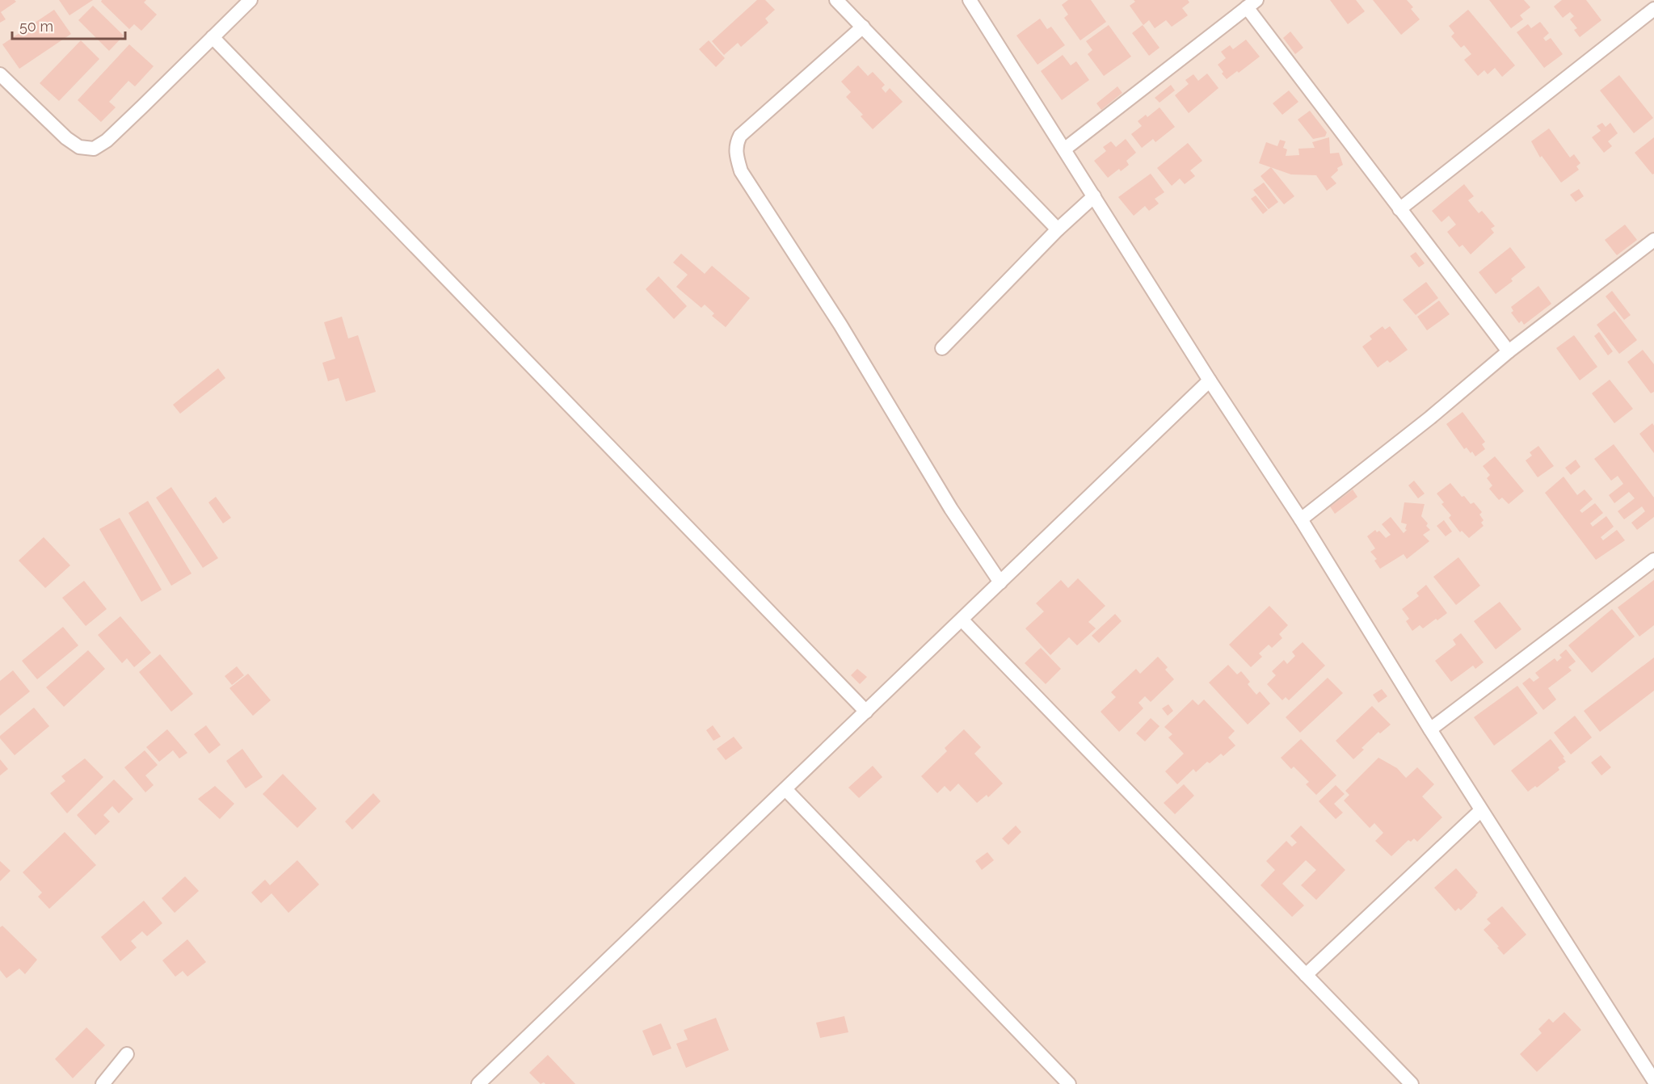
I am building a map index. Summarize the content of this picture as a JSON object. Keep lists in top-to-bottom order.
{
  "scale_bar": "50 m"
}
